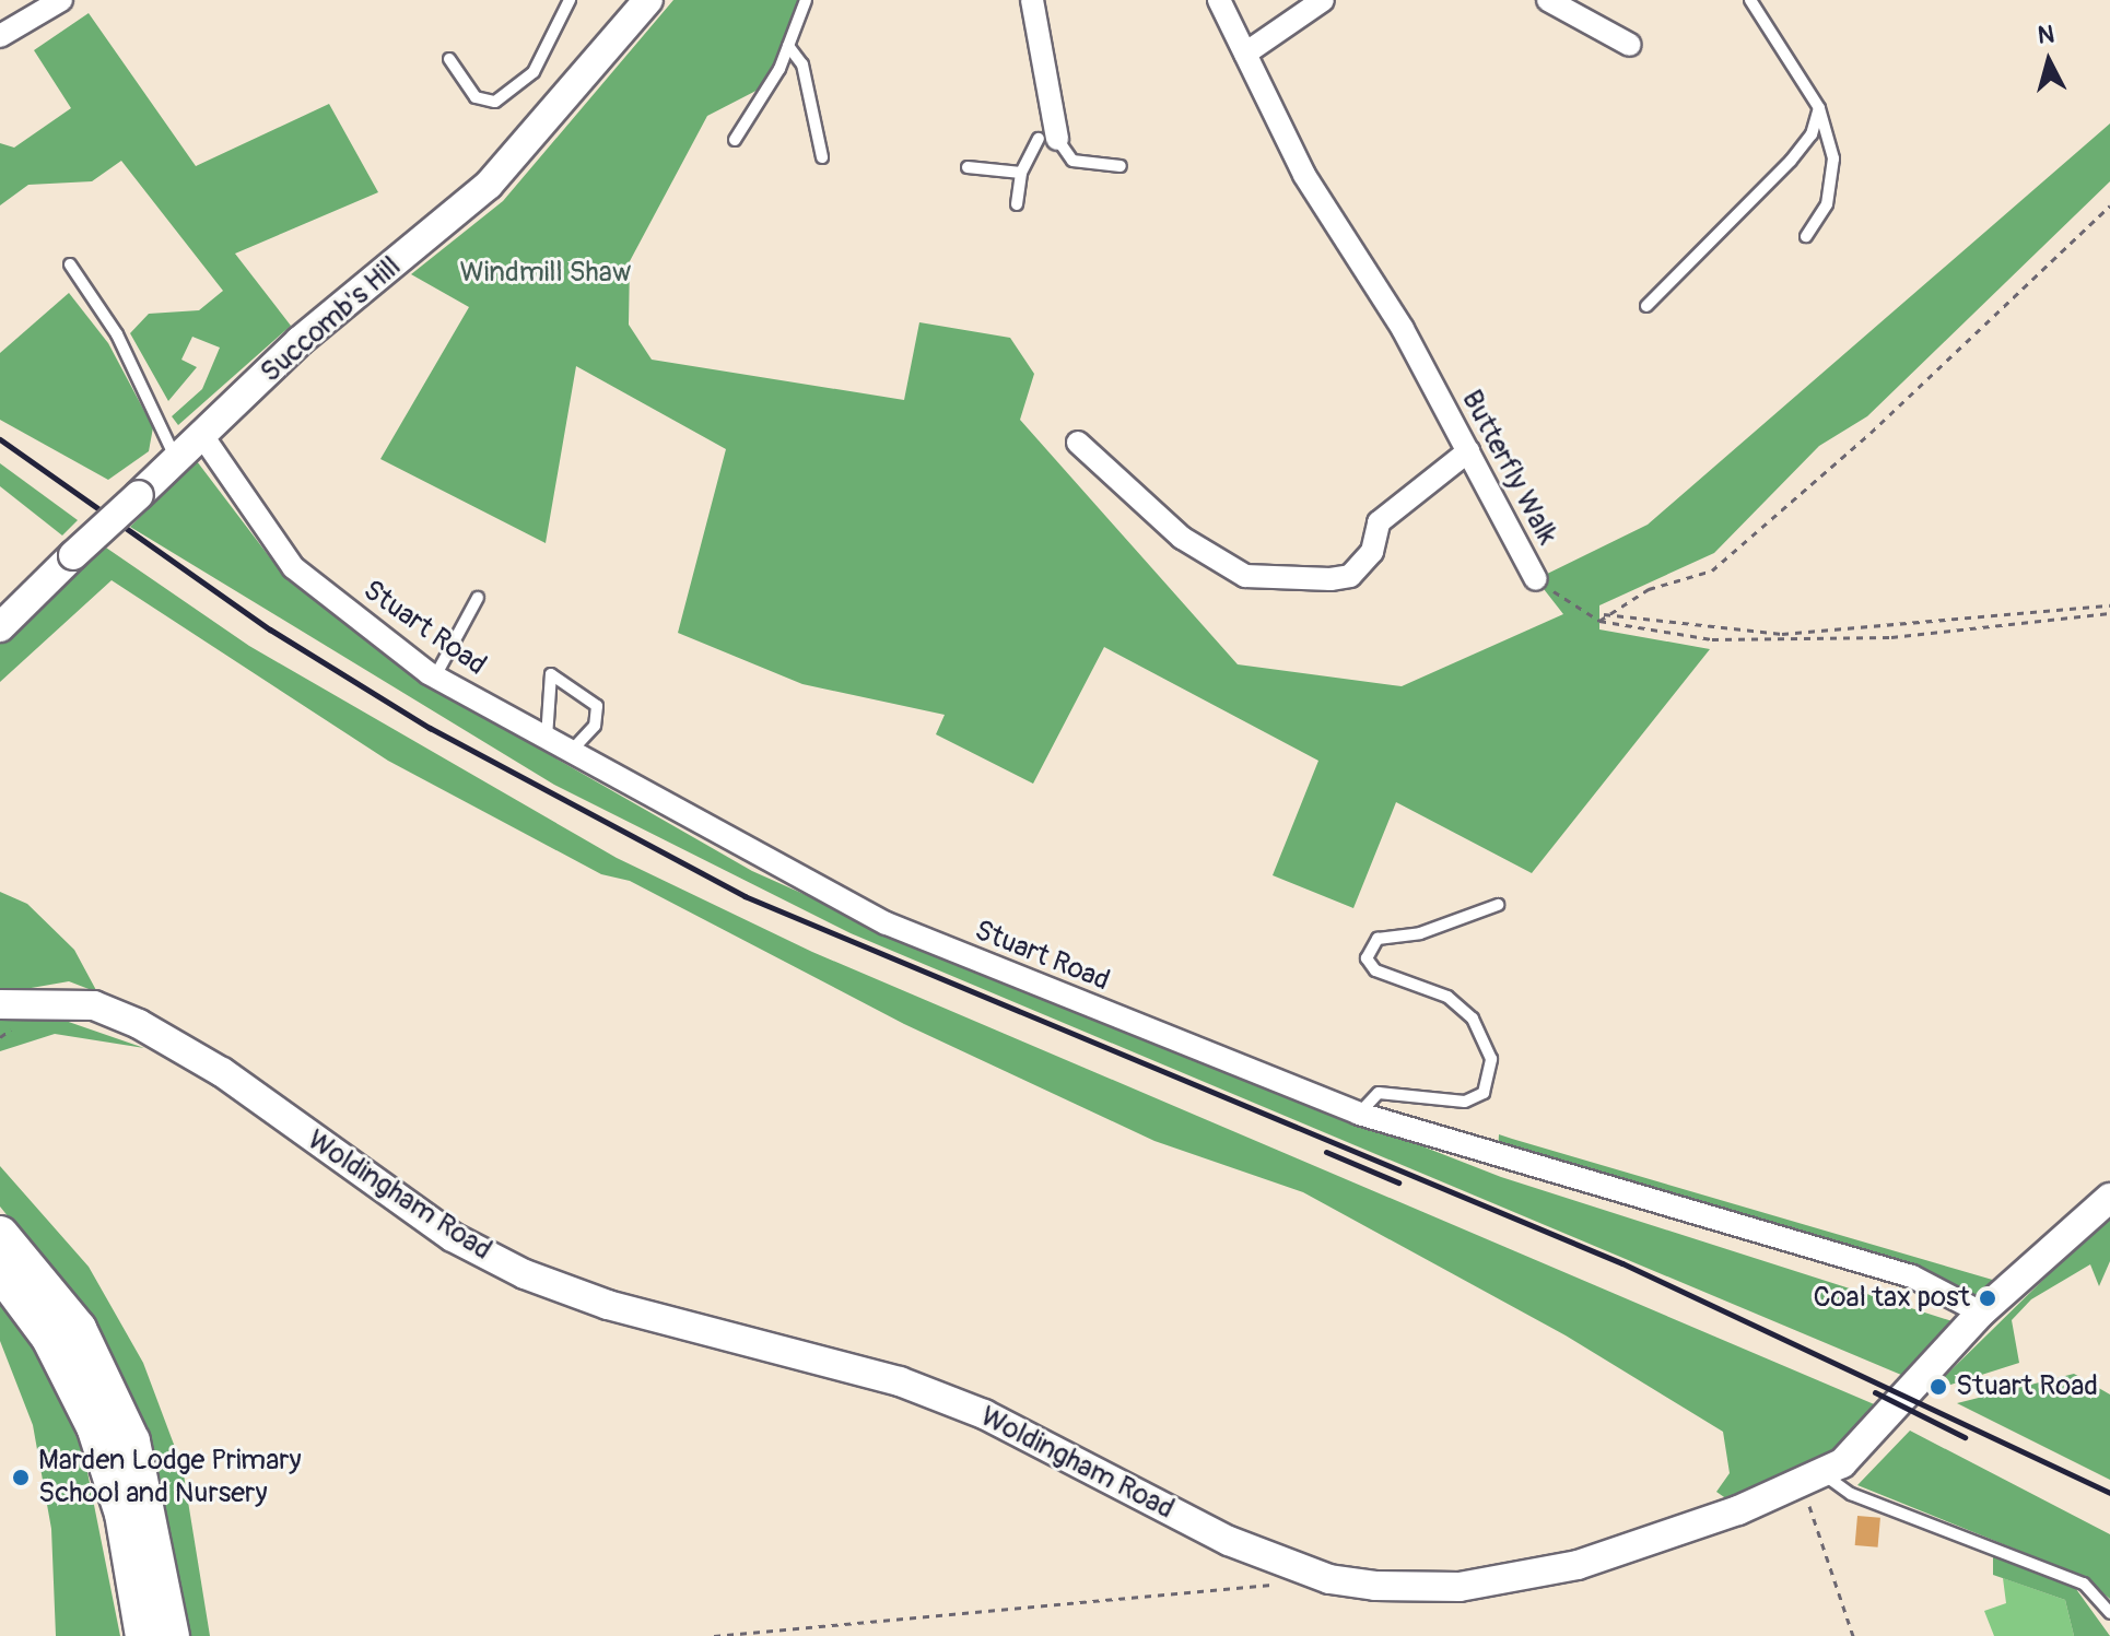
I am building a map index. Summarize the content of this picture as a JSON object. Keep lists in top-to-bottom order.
{
  "streets": {
    "street": [
      "Succomb's Hill",
      "Butterfly Walk",
      "Stuart Road",
      "Woldingham Road"
    ]
  },
  "crossings": [
    ["Succomb's Hill", "Stuart Road"],
    ["Stuart Road", "Woldingham Road"]
  ],
  "parks": ["Windmill Shaw"],
  "places": ["Coal tax post", "Stuart Road", "Marden Lodge Primary School and Nursery"],
  "north": "top"
}
